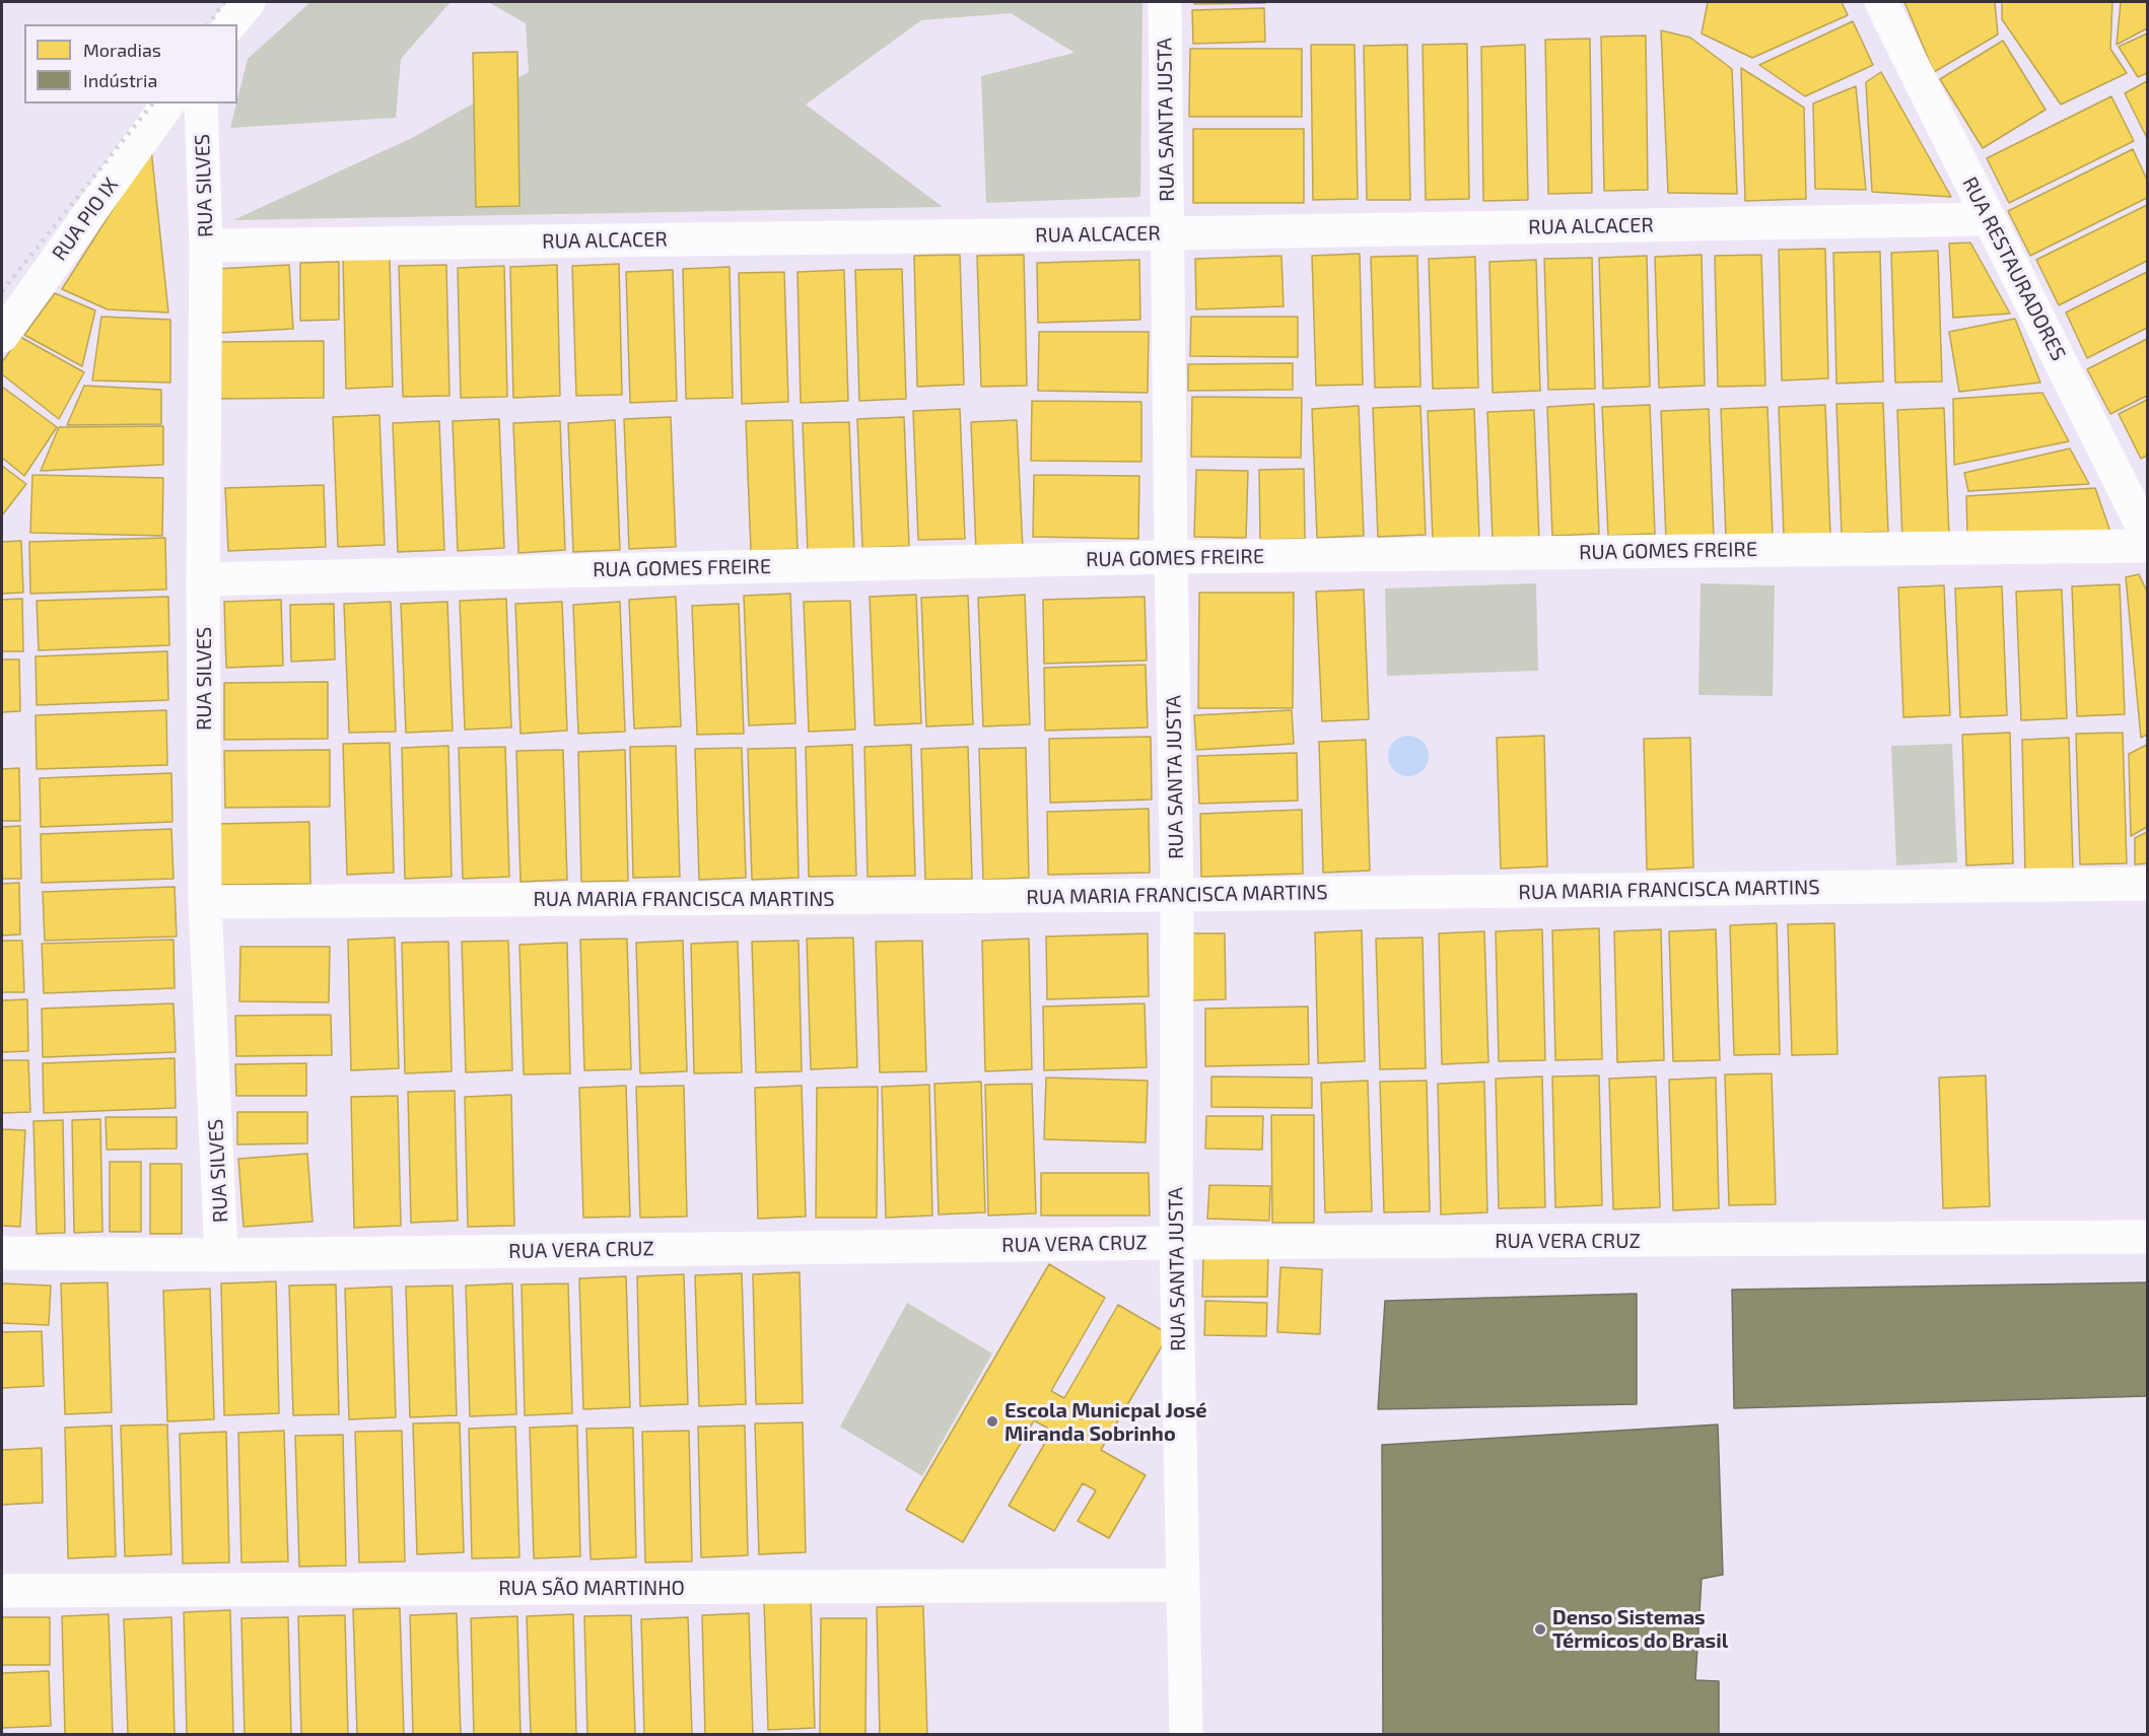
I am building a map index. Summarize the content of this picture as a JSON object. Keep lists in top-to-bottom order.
{
  "streets": {
    "street": [
      "RUA SANTA JUSTA",
      "RUA SILVES",
      "RUA PIO IX",
      "RUA ALCACER",
      "RUA RESTAURADORES",
      "RUA GOMES FREIRE",
      "RUA MARIA FRANCISCA MARTINS",
      "RUA VERA CRUZ",
      "RUA SÃO MARTINHO"
    ]
  },
  "crossings": [
    ["RUA SANTA JUSTA", "RUA ALCACER"],
    ["RUA SANTA JUSTA", "RUA GOMES FREIRE"],
    ["RUA SANTA JUSTA", "RUA MARIA FRANCISCA MARTINS"],
    ["RUA SANTA JUSTA", "RUA VERA CRUZ"],
    ["RUA SANTA JUSTA", "RUA SÃO MARTINHO"],
    ["RUA SILVES", "RUA ALCACER"],
    ["RUA SILVES", "RUA GOMES FREIRE"],
    ["RUA SILVES", "RUA MARIA FRANCISCA MARTINS"],
    ["RUA SILVES", "RUA VERA CRUZ"],
    ["RUA ALCACER", "RUA RESTAURADORES"]
  ],
  "places": ["Escola Municpal José Miranda Sobrinho", "Denso Sistemas Térmicos do Brasil"],
  "legend": ["Moradias", "Indústria"]
}
